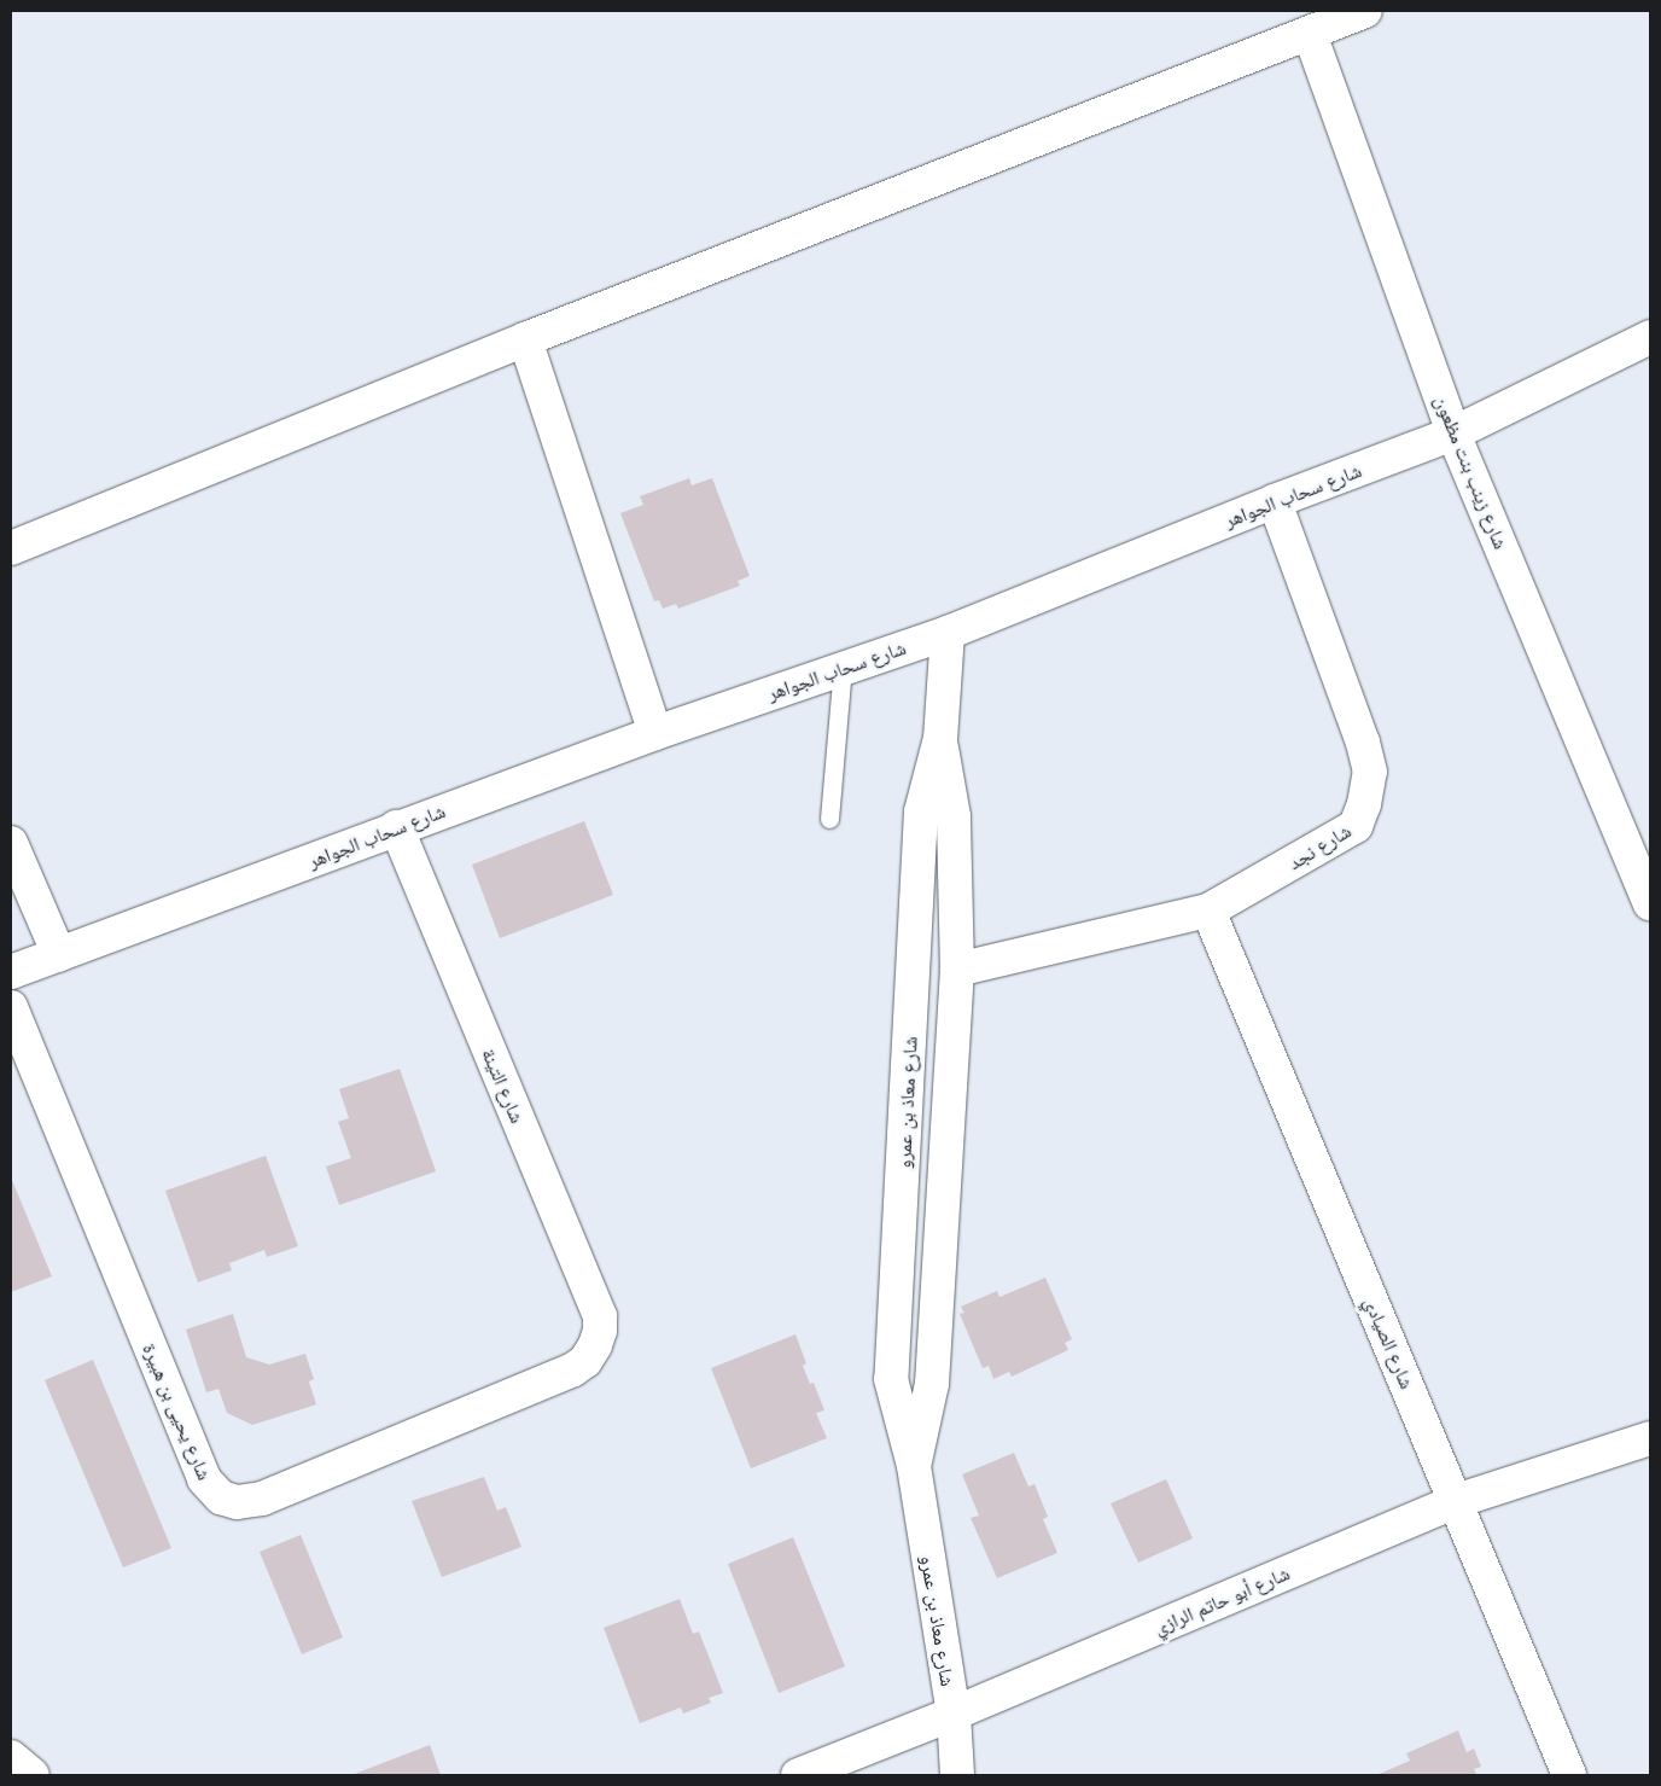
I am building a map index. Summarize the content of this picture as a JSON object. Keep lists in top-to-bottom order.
{
  "streets": {
    "street": [
      "شارع زينب بنت مظعون",
      "شارع سحاب الجواهر",
      "شارع نجد",
      "شارع التينة",
      "شارع معاذ بن عمرو",
      "شارع الصيادي",
      "شارع يحيى بن هبيرة",
      "شارع أبو حاتم الرازي"
    ]
  },
  "crossings": [
    ["شارع زينب بنت مظعون", "شارع سحاب الجواهر"],
    ["شارع سحاب الجواهر", "شارع نجد"],
    ["شارع سحاب الجواهر", "شارع التينة"],
    ["شارع سحاب الجواهر", "شارع معاذ بن عمرو"],
    ["شارع نجد", "شارع معاذ بن عمرو"],
    ["شارع نجد", "شارع الصيادي"],
    ["شارع التينة", "شارع يحيى بن هبيرة"],
    ["شارع معاذ بن عمرو", "شارع أبو حاتم الرازي"],
    ["شارع الصيادي", "شارع أبو حاتم الرازي"]
  ]
}
